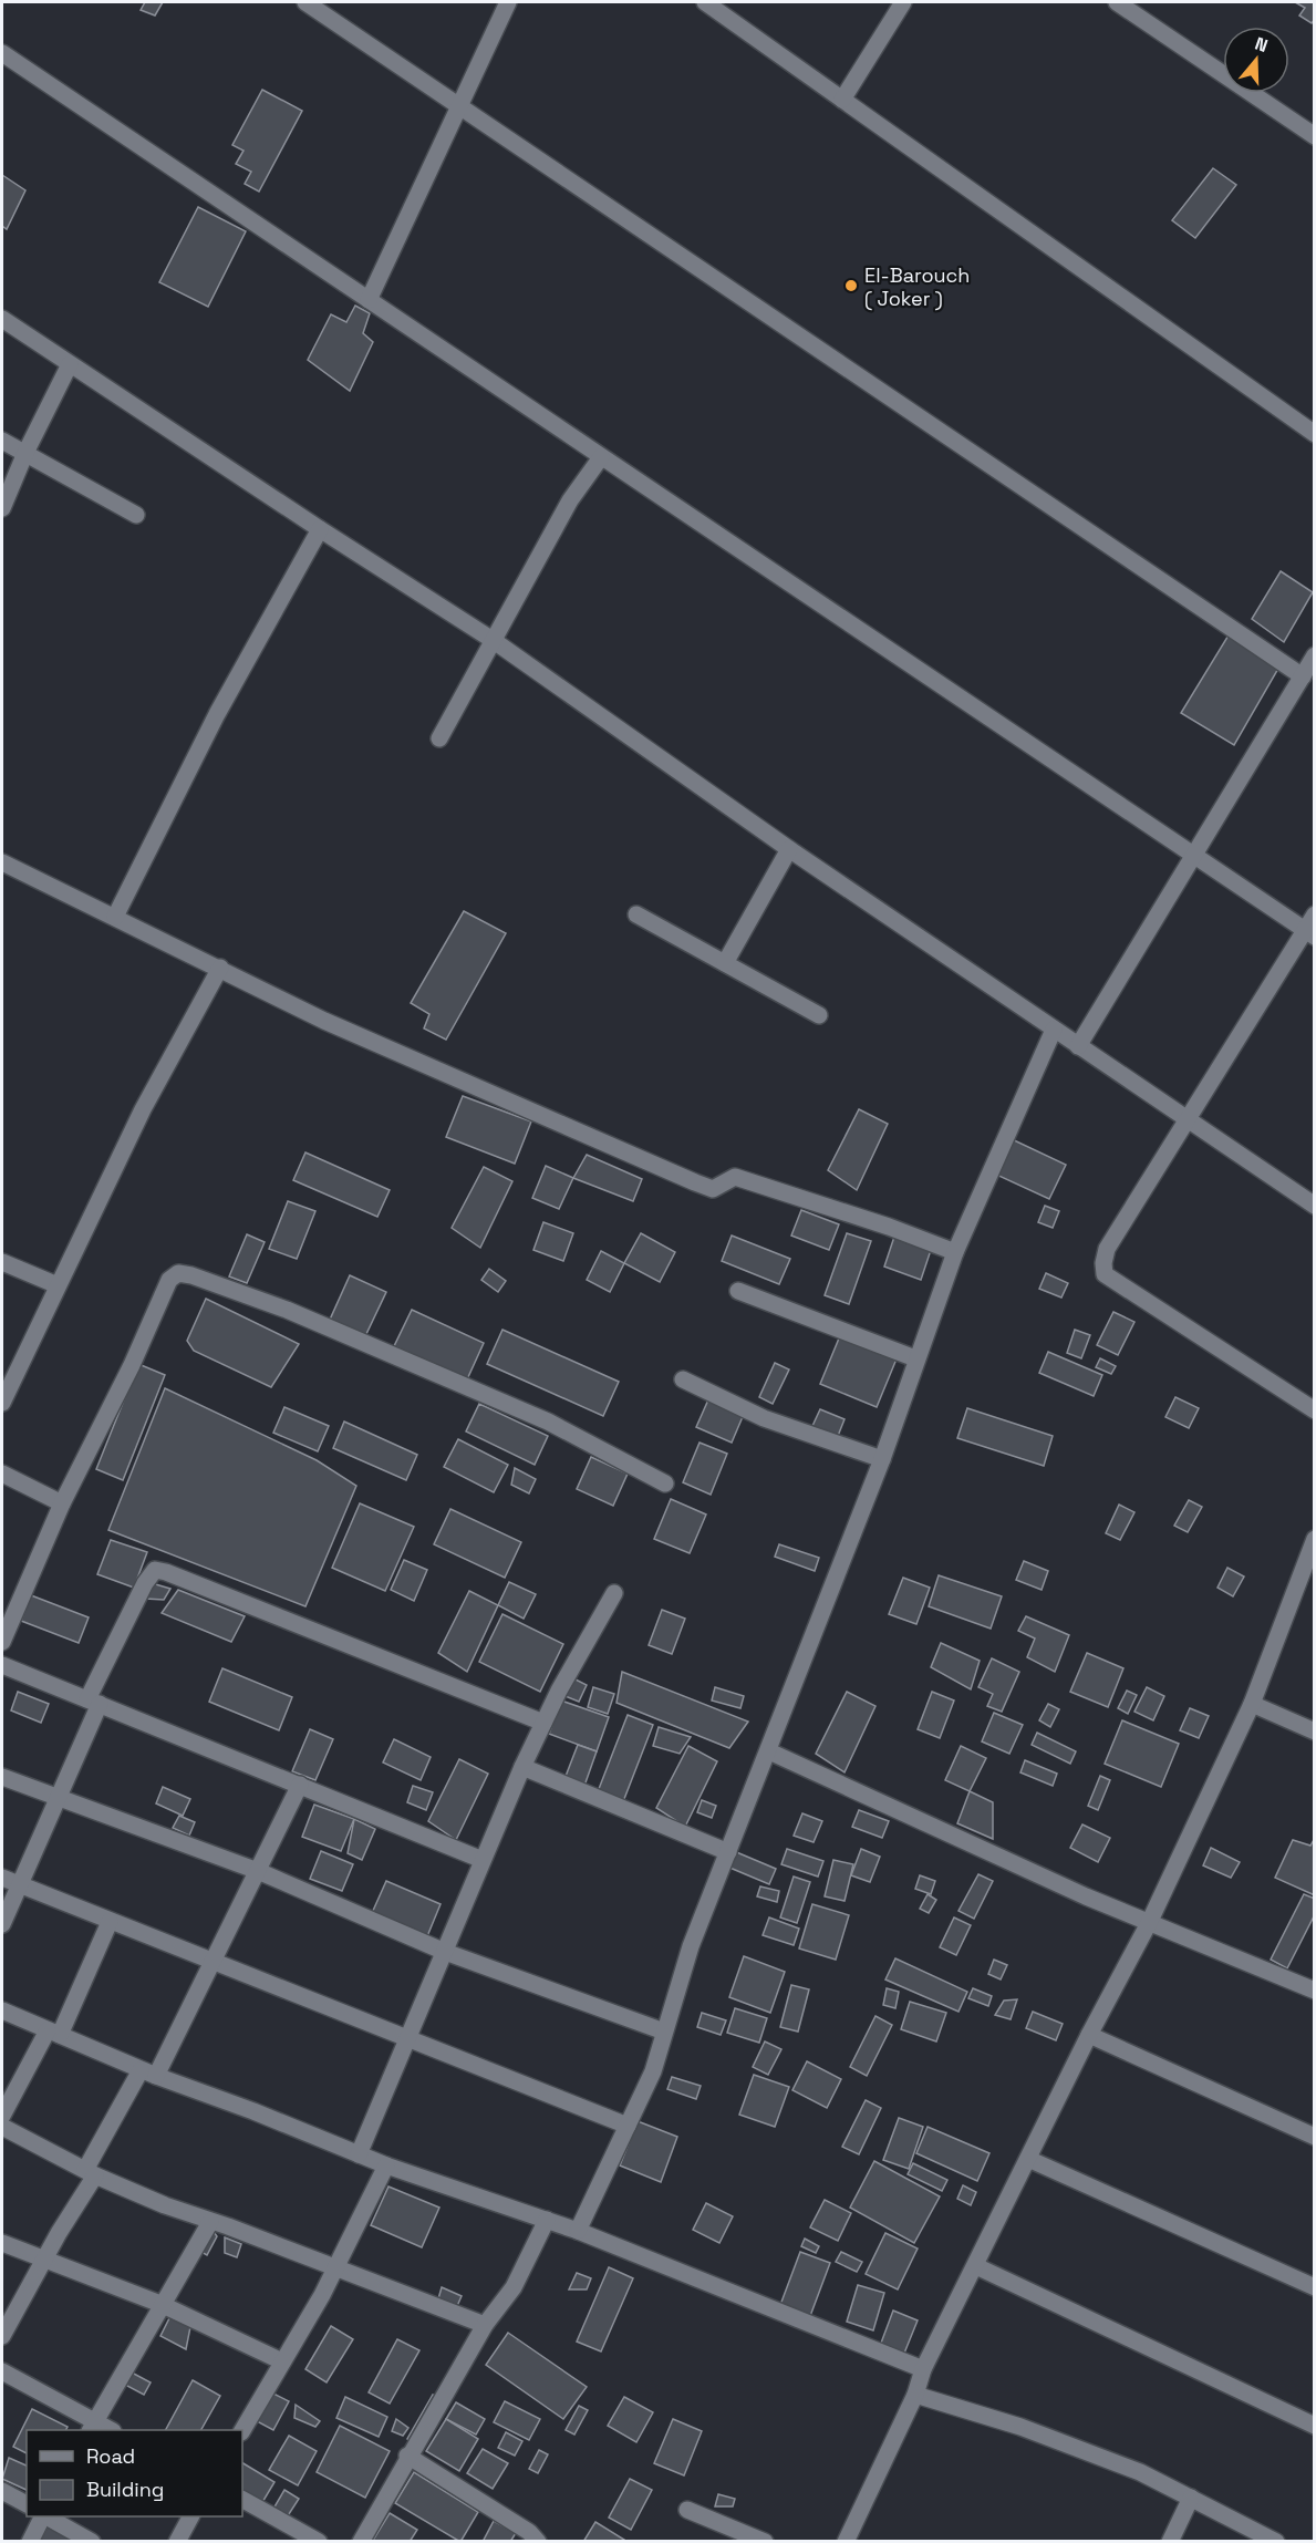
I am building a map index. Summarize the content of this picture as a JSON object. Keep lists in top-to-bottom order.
{
  "places": ["El-Barouch ( Joker )"],
  "legend": ["Road", "Building"],
  "north": "top"
}
